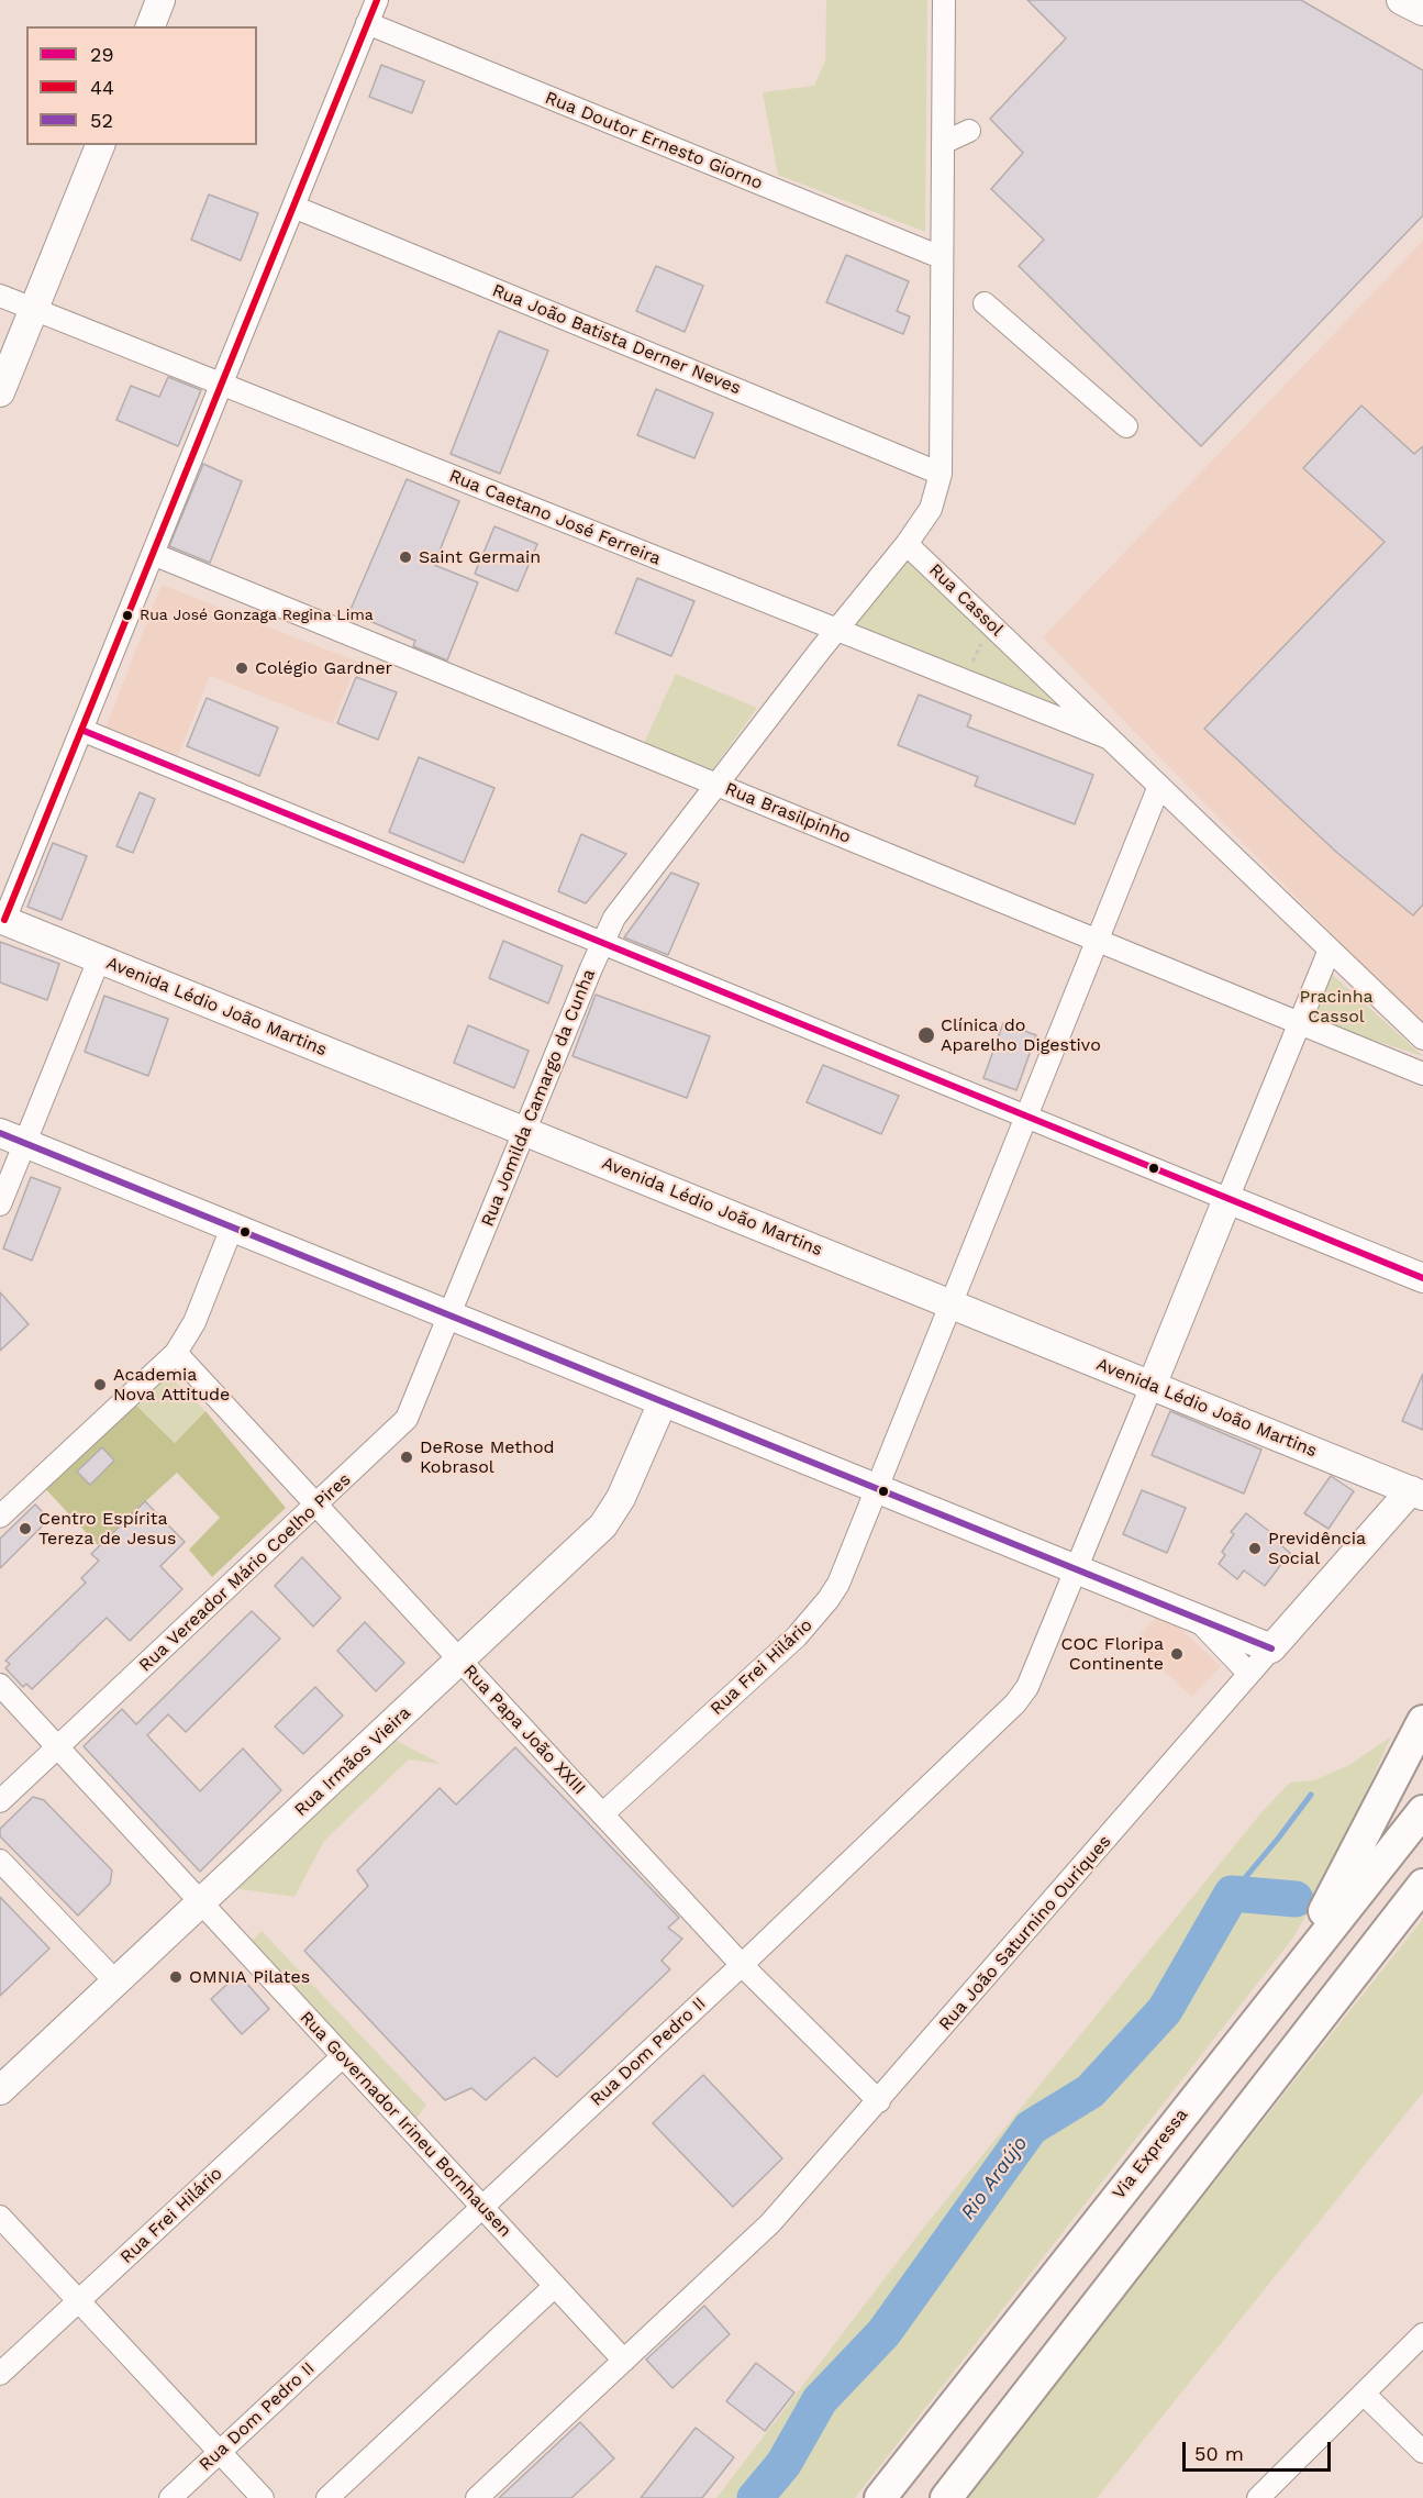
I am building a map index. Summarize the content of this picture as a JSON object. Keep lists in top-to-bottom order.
{
  "streets": {
    "highway": ["Via Expressa"],
    "main road": ["Avenida Lédio João Martins", "Rua Irmãos Vieira", "Rua João Saturnino Ouriques"],
    "street": [
      "Rua Doutor Ernesto Giorno",
      "Rua João Batista Derner Neves",
      "Rua Caetano José Ferreira",
      "Rua Cassol",
      "Rua Brasilpinho",
      "Rua Jomilda Camargo da Cunha",
      "Rua Vereador Mário Coelho Pires",
      "Rua Frei Hilário",
      "Rua Papa João XXIII",
      "Rua Dom Pedro II",
      "Rua Governador Irineu Bornhausen"
    ]
  },
  "crossings": [
    ["Rua Caetano José Ferreira", "Rua Cassol"],
    ["Rua Caetano José Ferreira", "Rua Jomilda Camargo da Cunha"],
    ["Rua Cassol", "Rua Jomilda Camargo da Cunha"],
    ["Rua Cassol", "Rua Frei Hilário"],
    ["Rua Brasilpinho", "Rua Jomilda Camargo da Cunha"],
    ["Rua Brasilpinho", "Rua Frei Hilário"],
    ["Avenida Lédio João Martins", "Rua Jomilda Camargo da Cunha"],
    ["Avenida Lédio João Martins", "Rua Frei Hilário"],
    ["Avenida Lédio João Martins", "Rua João Saturnino Ouriques"],
    ["Avenida Lédio João Martins", "Rua Dom Pedro II"],
    ["Rua Jomilda Camargo da Cunha", "Rua Vereador Mário Coelho Pires"],
    ["Rua Vereador Mário Coelho Pires", "Rua Papa João XXIII"],
    ["Rua Vereador Mário Coelho Pires", "Rua Governador Irineu Bornhausen"],
    ["Rua Frei Hilário", "Rua Papa João XXIII"],
    ["Rua Frei Hilário", "Rua Governador Irineu Bornhausen"],
    ["Rua Papa João XXIII", "Rua Irmãos Vieira"],
    ["Rua Papa João XXIII", "Rua João Saturnino Ouriques"],
    ["Rua Papa João XXIII", "Rua Dom Pedro II"],
    ["Rua Irmãos Vieira", "Rua Governador Irineu Bornhausen"],
    ["Rua João Saturnino Ouriques", "Rua Governador Irineu Bornhausen"],
    ["Rua Dom Pedro II", "Rua Governador Irineu Bornhausen"]
  ],
  "water": ["Rio Araújo"],
  "parks": ["Pracinha Cassol"],
  "places": [
    "Saint Germain",
    "Rua José Gonzaga Regina Lima",
    "Colégio Gardner",
    "Clínica do Aparelho Digestivo",
    "Academia Nova Attitude",
    "DeRose Method Kobrasol",
    "Centro Espírita Tereza de Jesus",
    "Previdência Social",
    "COC Floripa Continente",
    "OMNIA Pilates"
  ],
  "lines": ["transit line 44", "transit line 29", "transit line 52"],
  "legend": ["29", "44", "52"],
  "scale_bar": "50 m"
}
